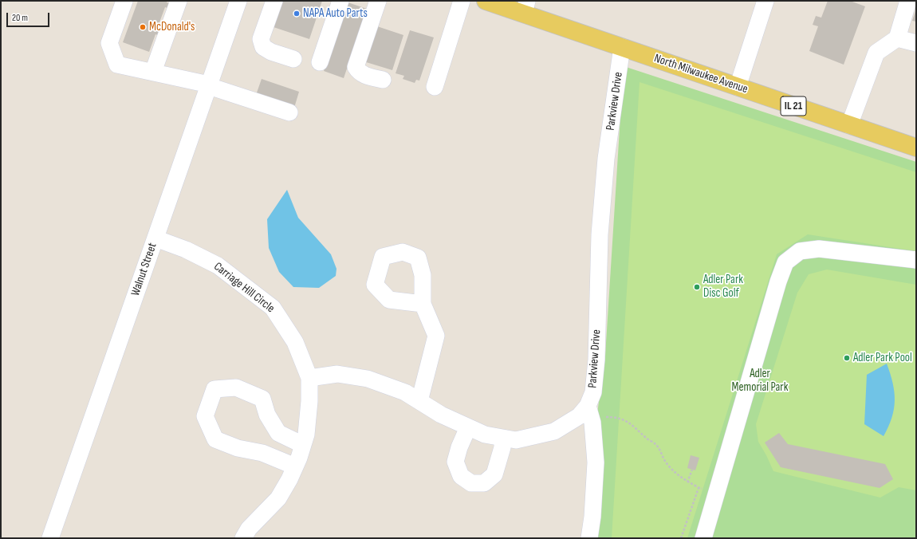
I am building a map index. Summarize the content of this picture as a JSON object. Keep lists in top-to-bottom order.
{
  "streets": {
    "main road": ["North Milwaukee Avenue", "IL 21"],
    "street": ["Parkview Drive", "Walnut Street", "Carriage Hill Circle"]
  },
  "crossings": [
    ["North Milwaukee Avenue", "Parkview Drive"],
    ["Parkview Drive", "Carriage Hill Circle"],
    ["Walnut Street", "Carriage Hill Circle"]
  ],
  "parks": ["Adler Memorial Park"],
  "places": [
    "NAPA Auto Parts",
    "McDonald's",
    "Adler Park Disc Golf",
    "Adler Park Pool"
  ],
  "scale_bar": "20 m"
}
